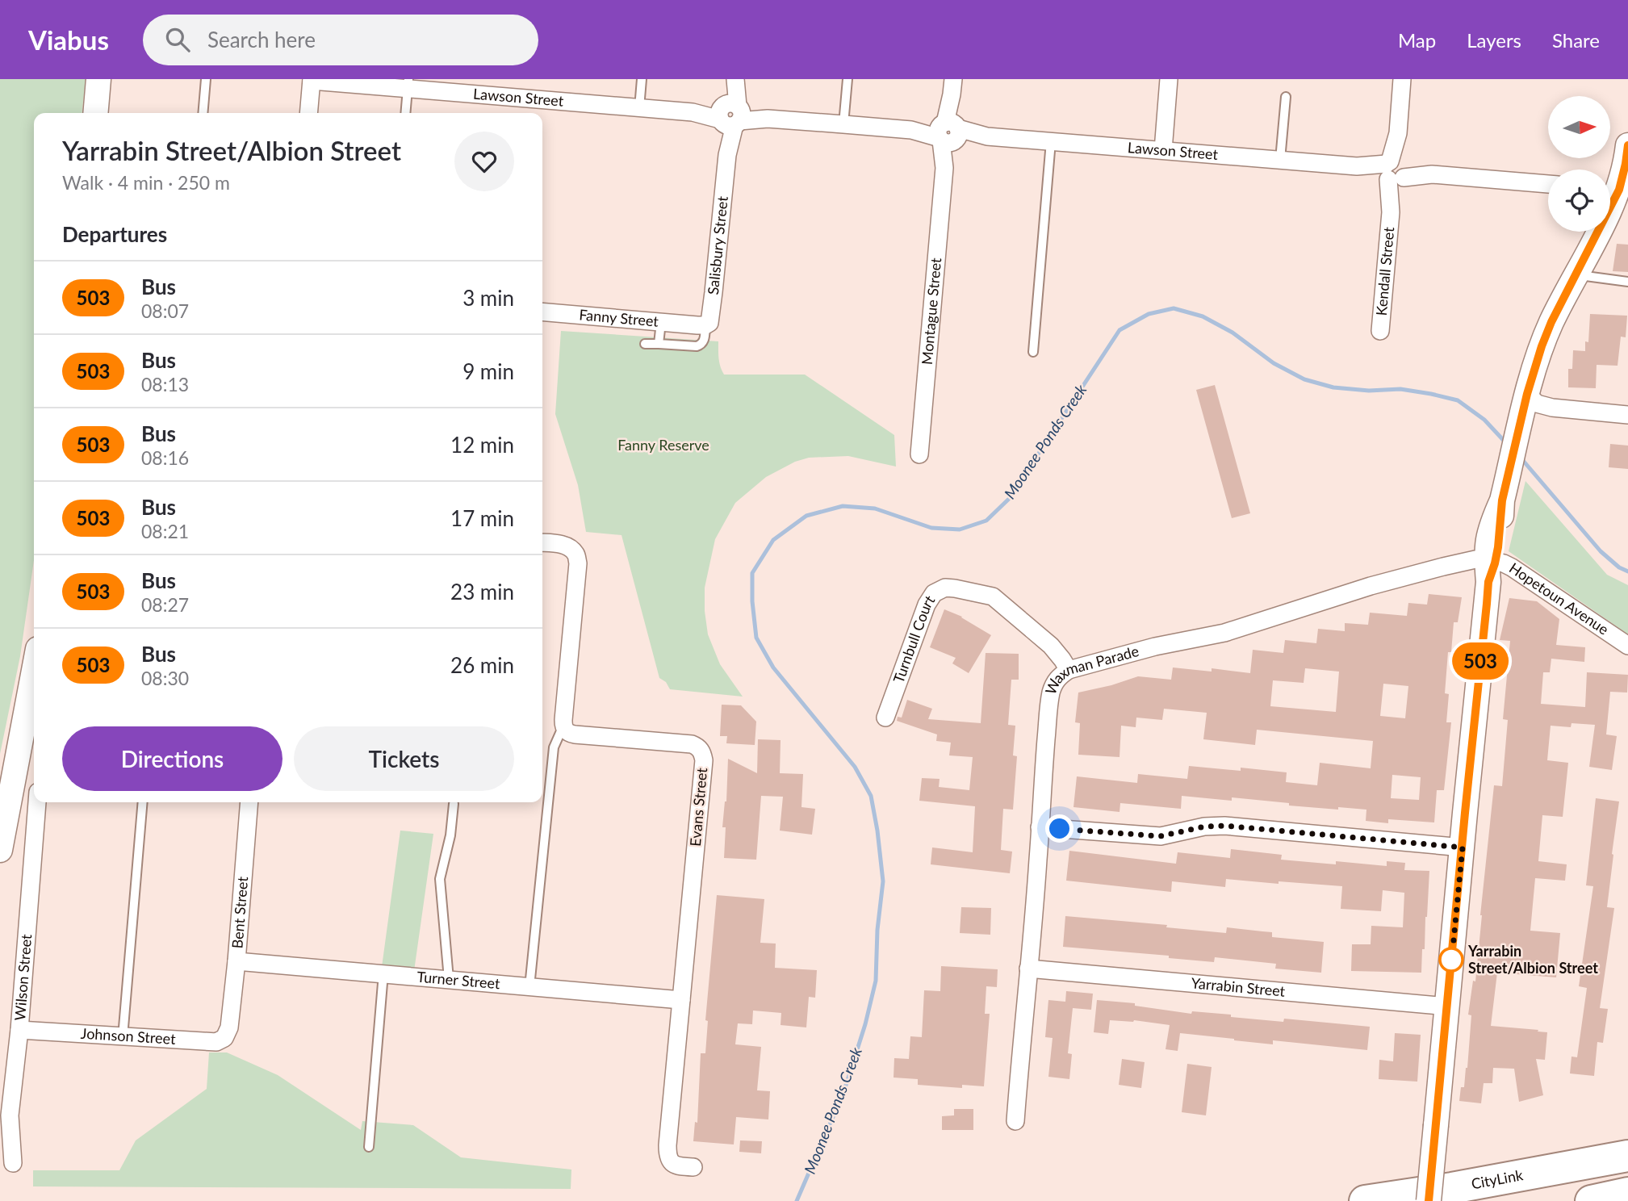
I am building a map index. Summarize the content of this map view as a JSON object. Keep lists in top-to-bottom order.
{
  "streets": {
    "highway": ["CityLink"],
    "street": [
      "Lawson Street",
      "Salisbury Street",
      "Kendall Street",
      "Montague Street",
      "Fanny Street",
      "Hopetoun Avenue",
      "Turnbull Court",
      "Waxman Parade",
      "Evans Street",
      "Bent Street",
      "Wilson Street",
      "Turner Street",
      "Yarrabin Street",
      "Johnson Street"
    ]
  },
  "crossings": [
    ["Lawson Street", "Salisbury Street"],
    ["Lawson Street", "Kendall Street"],
    ["Lawson Street", "Montague Street"],
    ["Salisbury Street", "Fanny Street"],
    ["Hopetoun Avenue", "Waxman Parade"],
    ["Turnbull Court", "Waxman Parade"],
    ["Waxman Parade", "Yarrabin Street"],
    ["Evans Street", "Turner Street"],
    ["Bent Street", "Turner Street"],
    ["Bent Street", "Johnson Street"],
    ["Wilson Street", "Johnson Street"]
  ],
  "water": ["Moonee Ponds Creek"],
  "parks": ["Fanny Reserve"],
  "places": ["Yarrabin Street/Albion Street"],
  "lines": ["bus line 503"],
  "north": "right",
  "page": {
    "header": "Viabus",
    "search": "Search here",
    "nav": ["Map", "Layers", "Share"],
    "on_map": "503",
    "heading": [
      ["Yarrabin Street/Albion Street", "Walk · 4 min · 250 m"],
      "Departures"
    ],
    "list": [
      {
        "mark": "503",
        "name": "Bus",
        "note": "08:07",
        "value": "3 min"
      },
      {
        "mark": "503",
        "name": "Bus",
        "note": "08:13",
        "value": "9 min"
      },
      {
        "mark": "503",
        "name": "Bus",
        "note": "08:16",
        "value": "12 min"
      },
      {
        "mark": "503",
        "name": "Bus",
        "note": "08:21",
        "value": "17 min"
      },
      {
        "mark": "503",
        "name": "Bus",
        "note": "08:27",
        "value": "23 min"
      },
      {
        "mark": "503",
        "name": "Bus",
        "note": "08:30",
        "value": "26 min"
      }
    ],
    "buttons": ["Directions", "Tickets"]
  }
}
